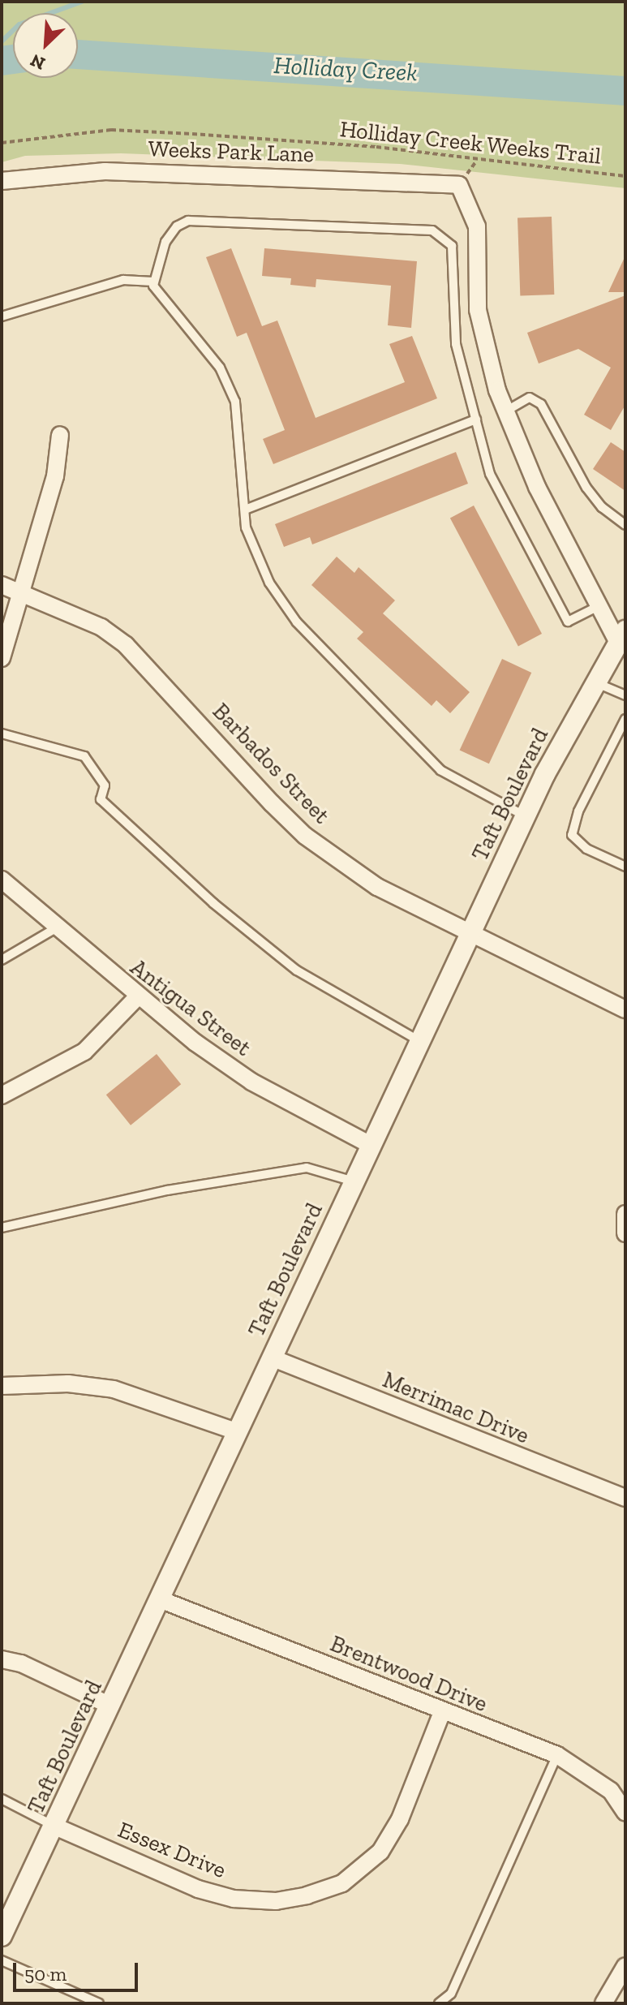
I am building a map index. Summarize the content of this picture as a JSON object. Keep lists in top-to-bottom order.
{
  "streets": {
    "street": [
      "Weeks Park Lane",
      "Barbados Street",
      "Taft Boulevard",
      "Antigua Street",
      "Merrimac Drive",
      "Brentwood Drive",
      "Essex Drive"
    ],
    "path": ["Holliday Creek Weeks Trail"]
  },
  "crossings": [
    ["Barbados Street", "Taft Boulevard"],
    ["Taft Boulevard", "Antigua Street"],
    ["Taft Boulevard", "Merrimac Drive"],
    ["Taft Boulevard", "Brentwood Drive"],
    ["Taft Boulevard", "Essex Drive"],
    ["Brentwood Drive", "Essex Drive"]
  ],
  "water": ["Holliday Creek"],
  "scale_bar": "50 m",
  "north": "bottom left"
}
